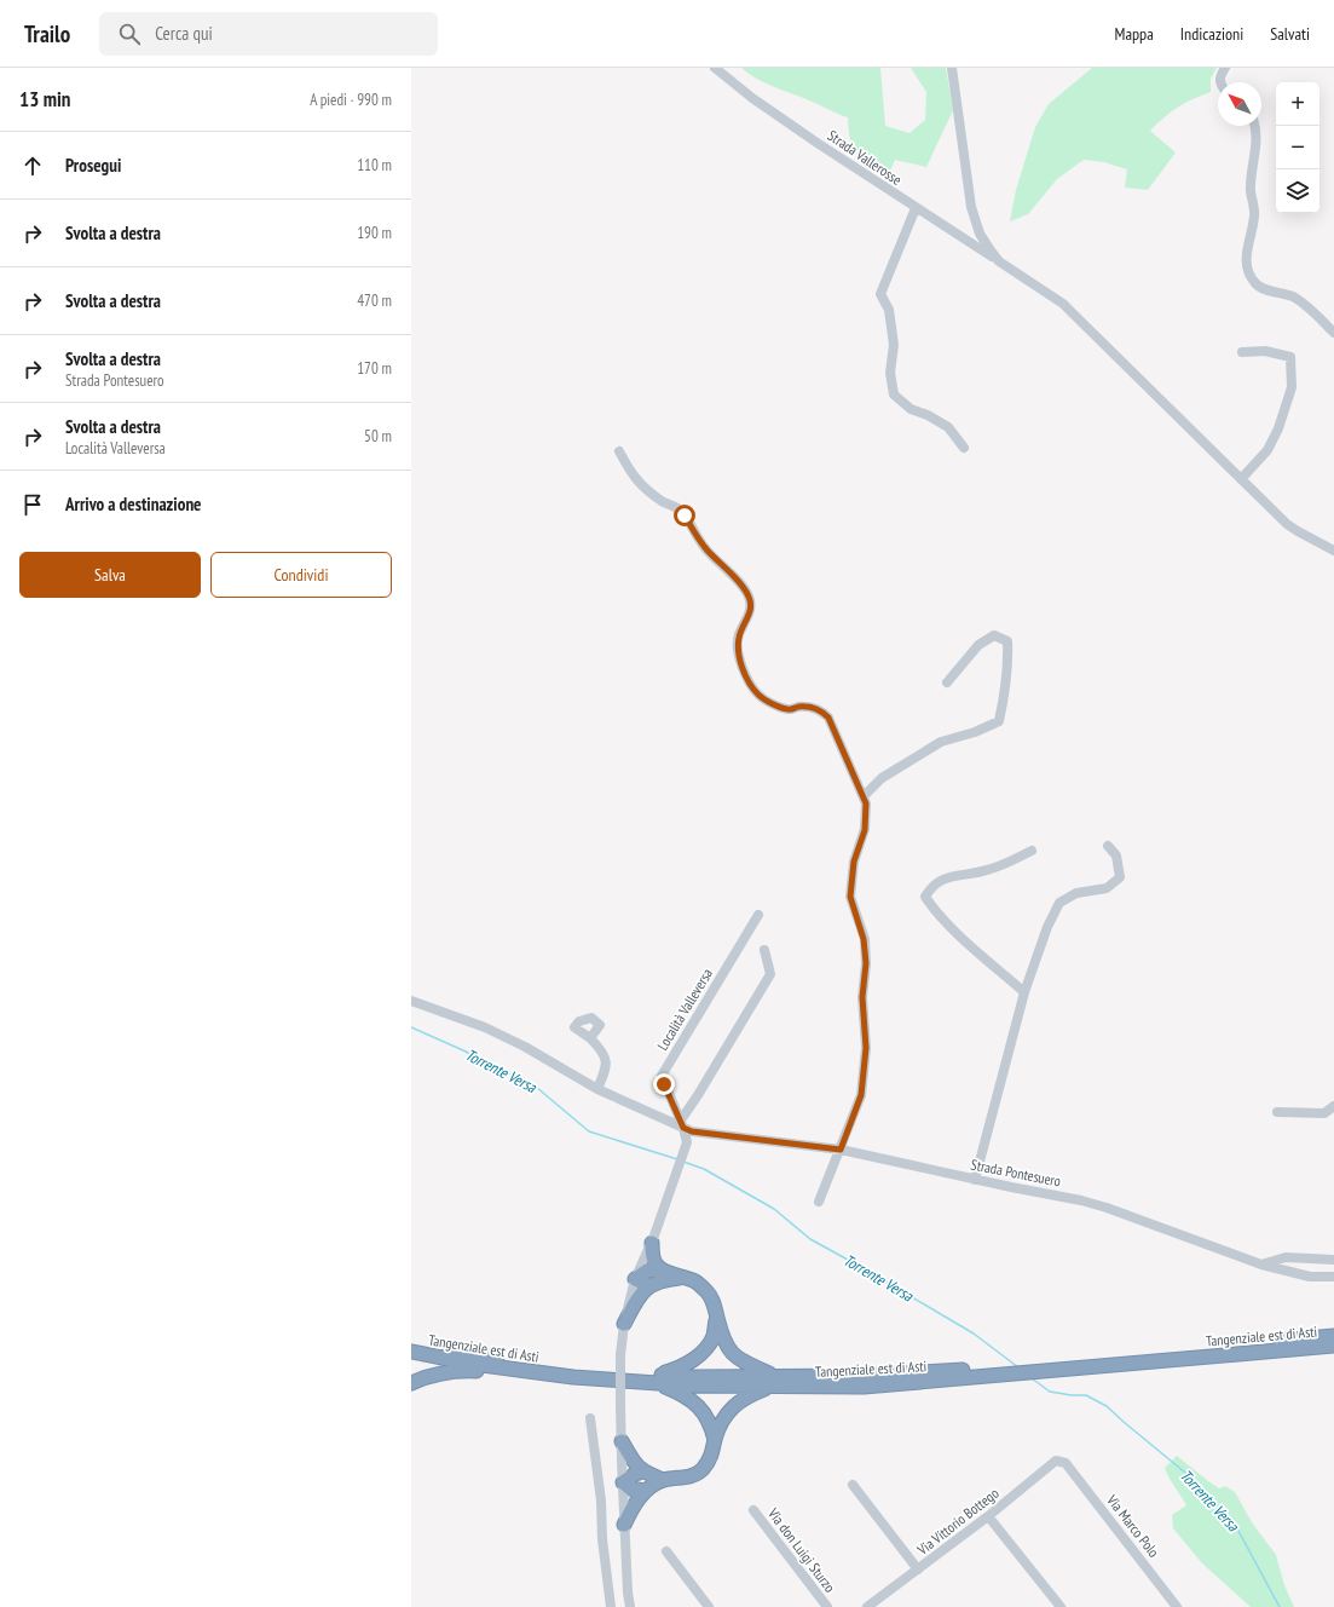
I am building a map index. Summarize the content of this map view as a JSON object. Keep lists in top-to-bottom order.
{
  "streets": {
    "highway": ["Tangenziale est di Asti"],
    "street": [
      "Strada Vallerosse",
      "Località Valleversa",
      "Strada Pontesuero",
      "Via Vittorio Bottego",
      "Via Marco Polo",
      "Via don Luigi Sturzo"
    ]
  },
  "crossings": [
    ["Località Valleversa", "Strada Pontesuero"],
    ["Via Vittorio Bottego", "Via Marco Polo"]
  ],
  "water": ["Torrente Versa"],
  "north": "top left",
  "page": {
    "header": "Trailo",
    "search": "Cerca qui",
    "nav": ["Mappa", "Indicazioni", "Salvati"],
    "heading": ["13 min", "A piedi · 990 m"],
    "map_buttons": ["+", "−"],
    "list": [
      ["Prosegui", "110 m"],
      ["Svolta a destra", "190 m"],
      ["Svolta a destra", "470 m"],
      ["Svolta a destra", "Strada Pontesuero", "170 m"],
      ["Svolta a destra", "Località Valleversa", "50 m"],
      "Arrivo a destinazione"
    ],
    "buttons": ["Salva", "Condividi"]
  }
}
